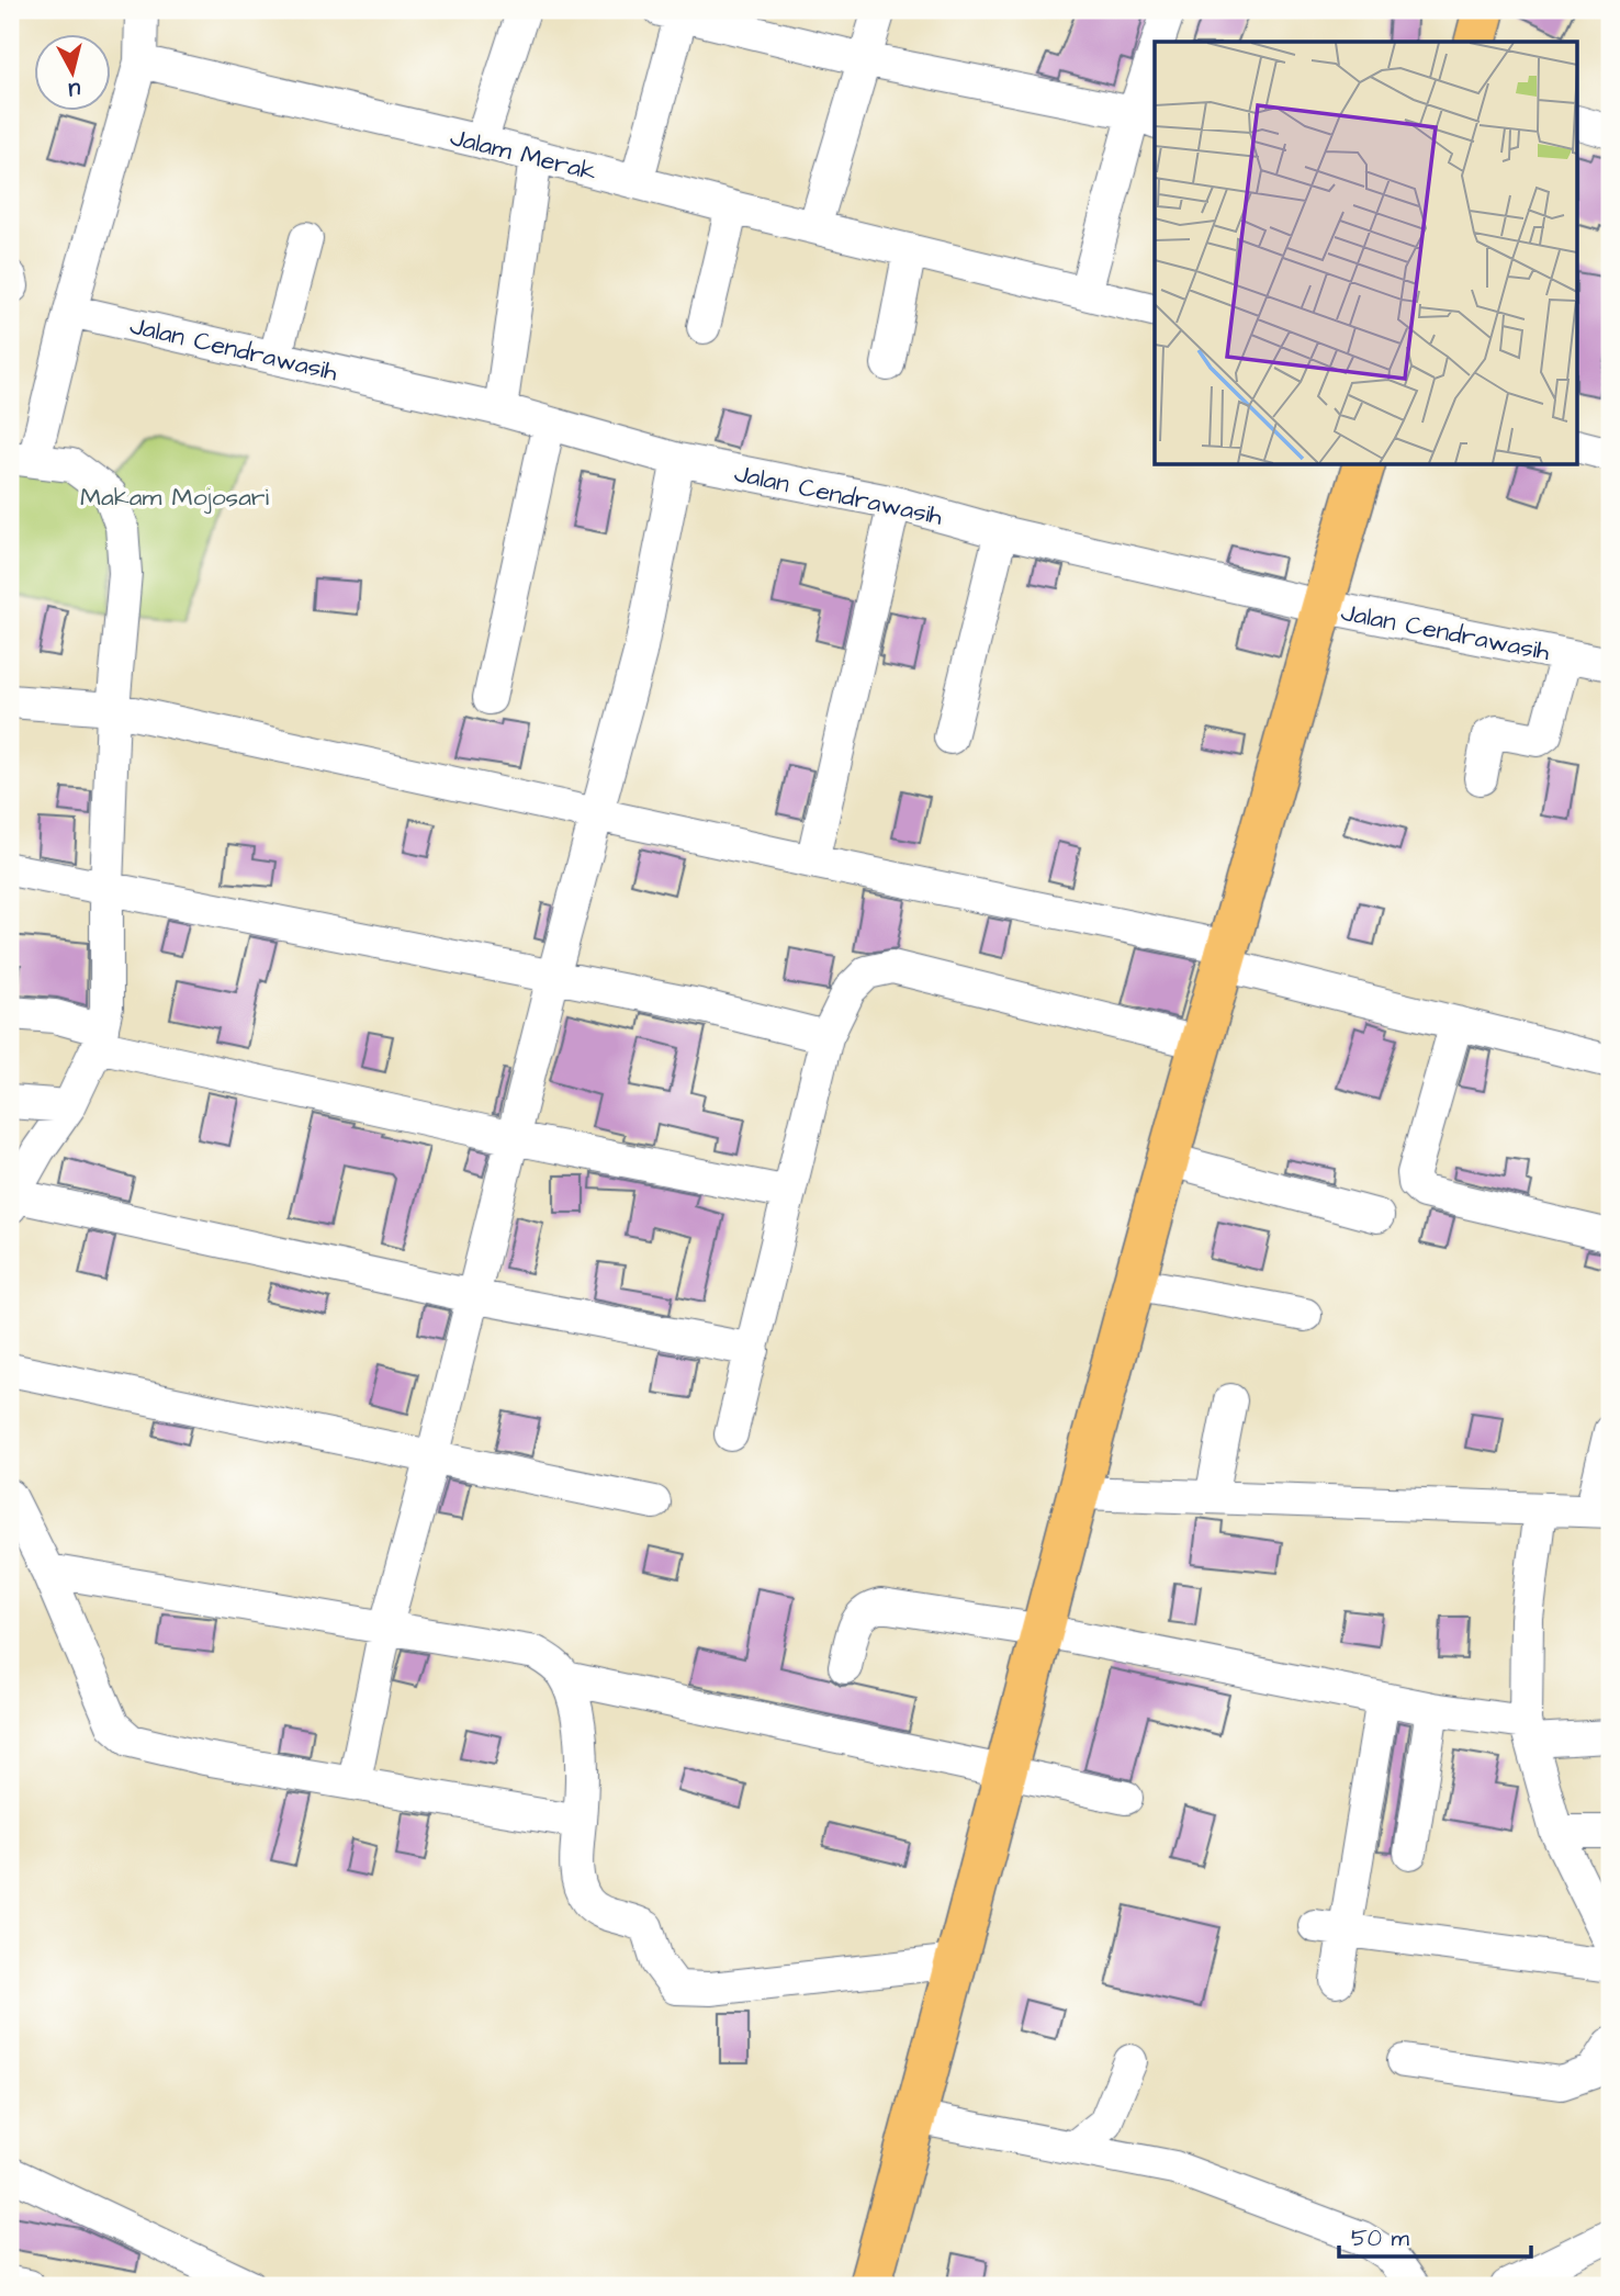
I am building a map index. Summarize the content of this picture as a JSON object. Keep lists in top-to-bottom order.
{
  "streets": {
    "street": ["Jalam Merak", "Jalan Cendrawasih"]
  },
  "parks": ["Makam Mojosari"],
  "scale_bar": "50 m",
  "north": "bottom"
}
